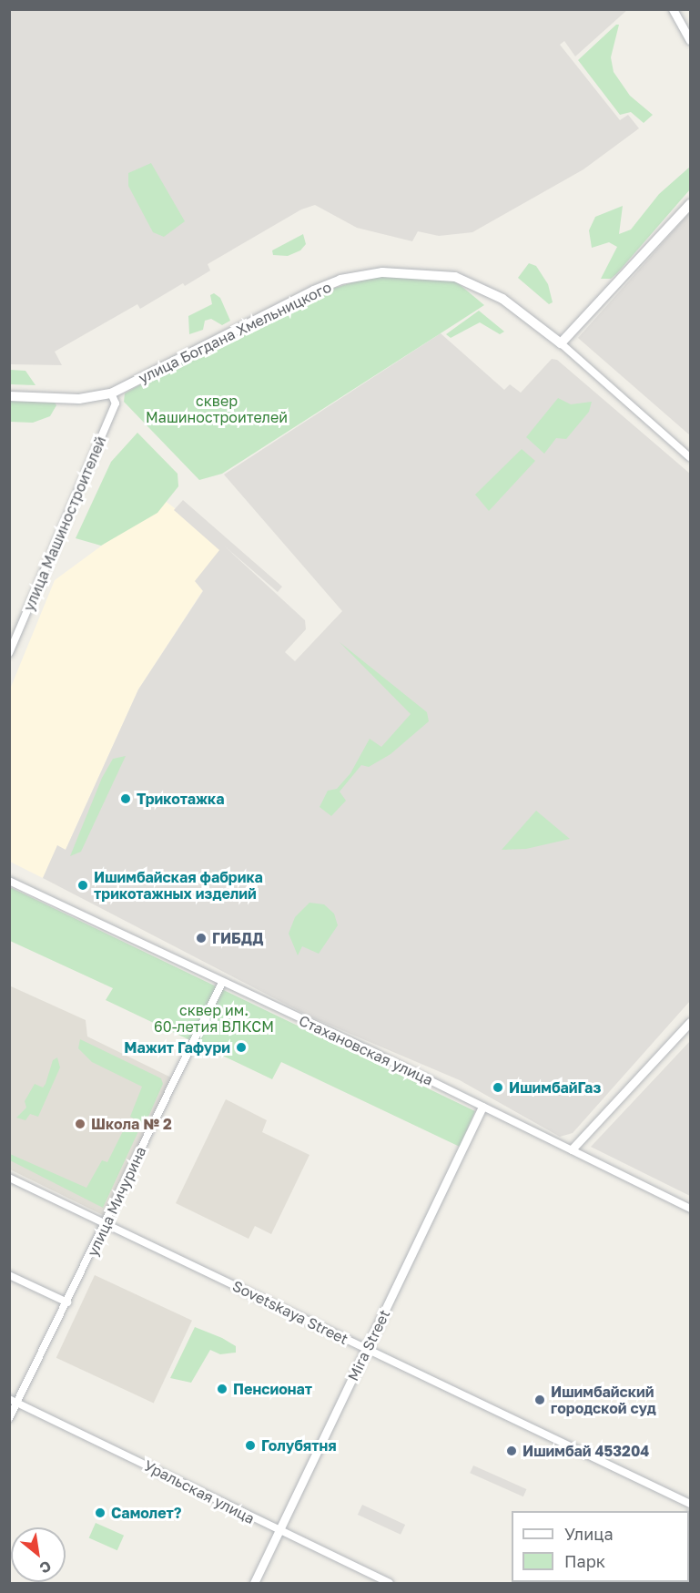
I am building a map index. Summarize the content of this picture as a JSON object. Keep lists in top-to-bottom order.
{
  "streets": {
    "main road": ["улица Богдана Хмельницкого"],
    "street": [
      "улица Машиностроителей",
      "Стахановская улица",
      "улица Мичурина",
      "Sovetskaya Street",
      "Mira Street",
      "Уральская улица"
    ]
  },
  "crossings": [
    ["улица Богдана Хмельницкого", "улица Машиностроителей"],
    ["Стахановская улица", "улица Мичурина"],
    ["Стахановская улица", "Mira Street"],
    ["улица Мичурина", "Sovetskaya Street"],
    ["улица Мичурина", "Уральская улица"],
    ["Sovetskaya Street", "Mira Street"],
    ["Mira Street", "Уральская улица"]
  ],
  "parks": ["сквер Машиностроителей", "сквер им. 60-летия ВЛКСМ"],
  "places": [
    "Трикотажка",
    "Ишимбайская фабрика трикотажных изделий",
    "ГИБДД",
    "Мажит Гафури",
    "ИшимбайГаз",
    "Школа № 2",
    "Пенсионат",
    "Ишимбайский городской суд",
    "Голубятня",
    "Ишимбай 453204",
    "Самолет?"
  ],
  "legend": ["Улица", "Парк"],
  "north": "bottom right"
}
